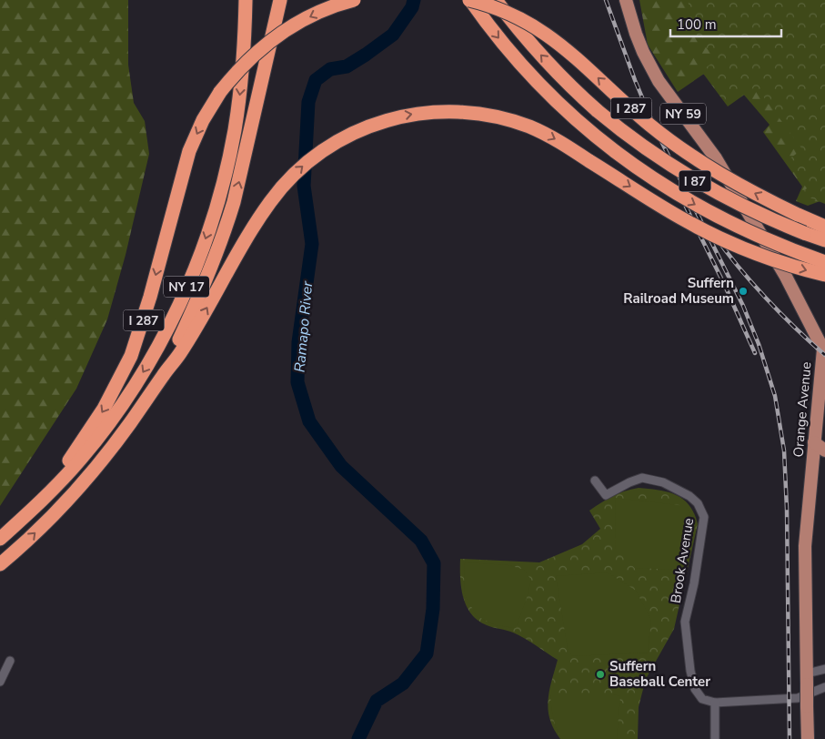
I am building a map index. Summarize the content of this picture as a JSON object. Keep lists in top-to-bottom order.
{
  "streets": {
    "highway": ["I 287", "I 87", "NY 17"],
    "main road": ["NY 59", "Orange Avenue"],
    "street": ["Brook Avenue"]
  },
  "crossings": [
    ["I 287", "I 87"],
    ["I 287", "NY 17"]
  ],
  "water": ["Ramapo River"],
  "places": ["Suffern Railroad Museum", "Suffern Baseball Center"],
  "scale_bar": "100 m"
}
